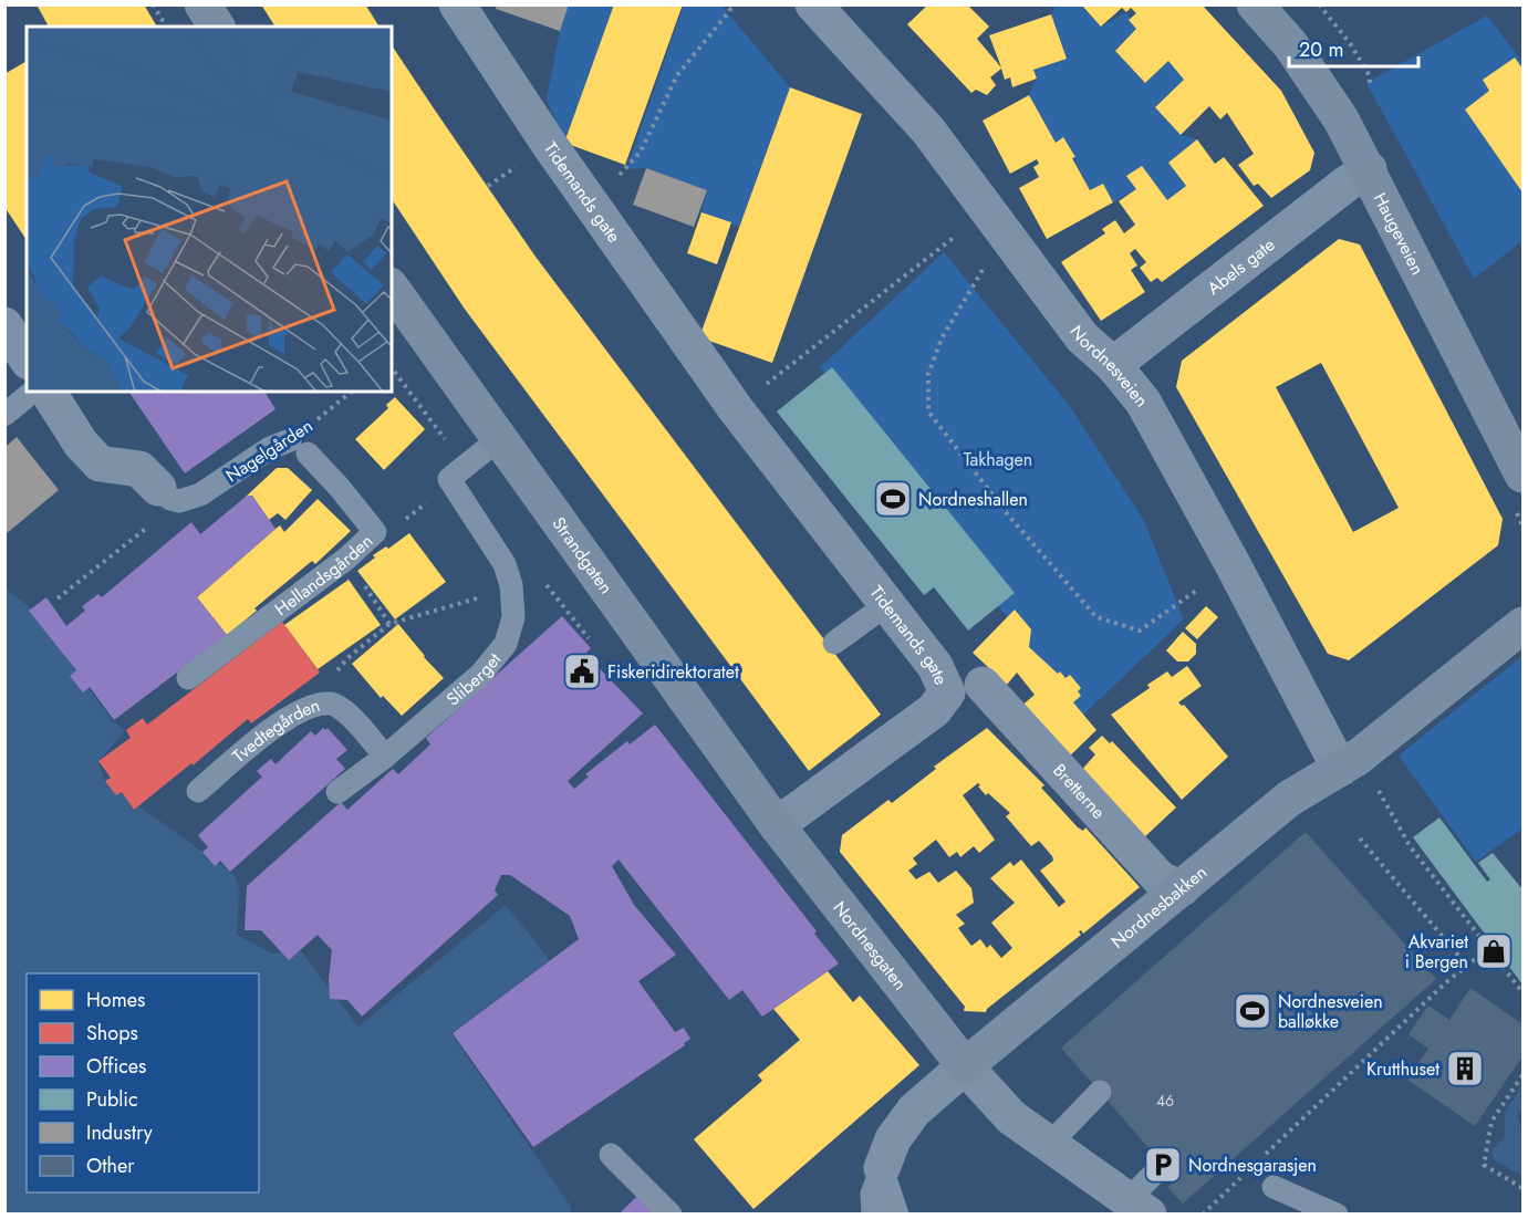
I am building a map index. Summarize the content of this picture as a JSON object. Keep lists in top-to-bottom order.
{
  "streets": {
    "main road": [
      "Haugeveien",
      "Strandgaten",
      "Nordnesbakken",
      "Nordnesgaten"
    ],
    "street": [
      "Tidemands gate",
      "Abels gate",
      "Nordnesveien",
      "Bretterne"
    ],
    "lane": [
      "Nagelgården",
      "Hellandsgården",
      "Sliberget",
      "Tvedtegården"
    ]
  },
  "crossings": [
    ["Tidemands gate", "Strandgaten"],
    ["Tidemands gate", "Nordnesgaten"],
    ["Haugeveien", "Abels gate"],
    ["Abels gate", "Nordnesveien"],
    ["Nordnesveien", "Nordnesbakken"],
    ["Nagelgården", "Hellandsgården"],
    ["Strandgaten", "Sliberget"],
    ["Strandgaten", "Nordnesgaten"],
    ["Sliberget", "Tvedtegården"],
    ["Bretterne", "Nordnesbakken"],
    ["Nordnesbakken", "Nordnesgaten"]
  ],
  "parks": ["Takhagen"],
  "places": {
    "sports": ["Nordneshallen", "Nordnesveien balløkke"],
    "public building": ["Fiskeridirektoratet"],
    "shop": ["Akvariet i Bergen"],
    "building": ["Krutthuset"],
    "parking": ["Nordnesgarasjen"]
  },
  "house_numbers": ["46"],
  "legend": [
    "Homes",
    "Shops",
    "Offices",
    "Public",
    "Industry",
    "Other"
  ],
  "scale_bar": "20 m"
}
